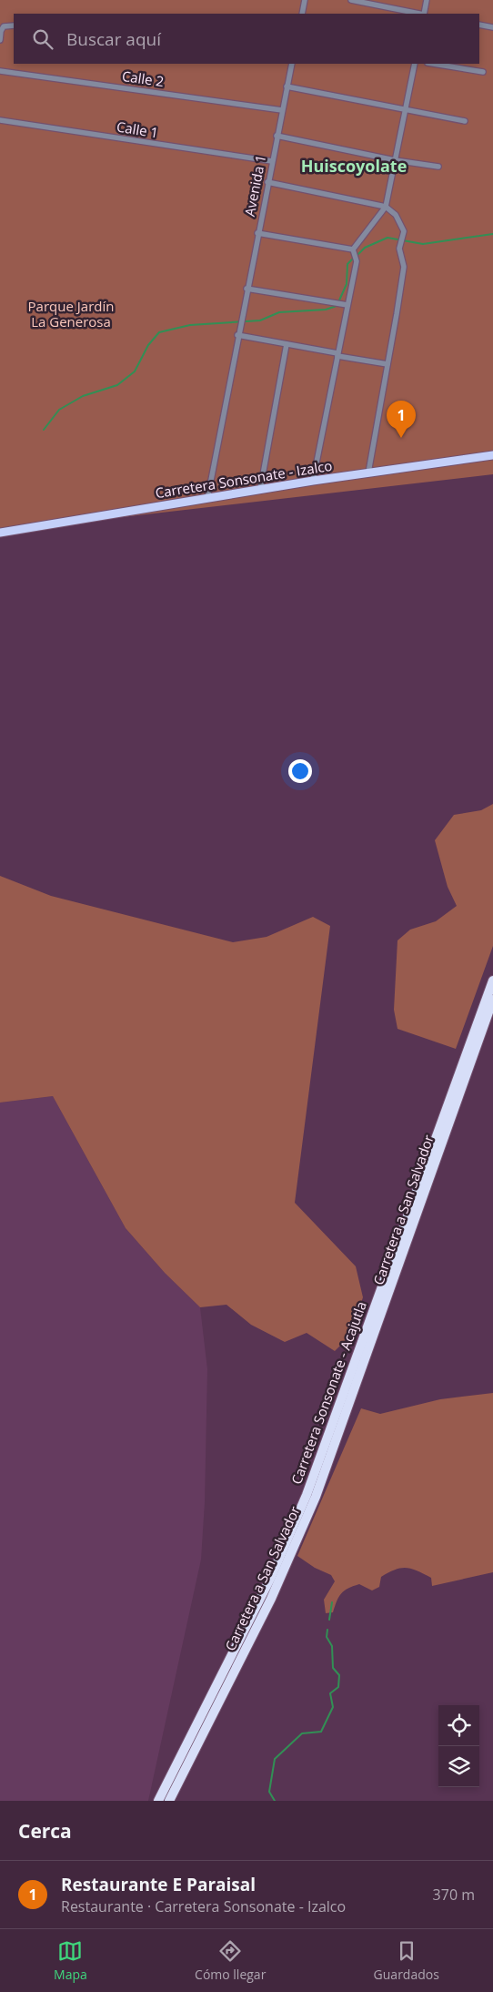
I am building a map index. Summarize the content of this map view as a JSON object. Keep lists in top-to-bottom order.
{
  "streets": {
    "highway": ["Carretera a San Salvador", "Carretera Sonsonate - Acajutla"],
    "main road": ["Carretera Sonsonate - Izalco"],
    "street": ["Calle 2", "Calle 1", "Avenida 1"]
  },
  "crossings": [
    ["Calle 2", "Avenida 1"],
    ["Calle 1", "Avenida 1"],
    ["Avenida 1", "Carretera Sonsonate - Izalco"]
  ],
  "districts": ["Huiscoyolate"],
  "parks": ["Parque Jardín La Generosa"],
  "page": {
    "search": "Buscar aquí",
    "pins": "1",
    "heading": "Cerca",
    "list": [
      {
        "mark": "1",
        "name": "Restaurante E Paraisal",
        "note": "Restaurante · Carretera Sonsonate - Izalco",
        "value": "370 m"
      }
    ],
    "nav": ["Mapa", "Cómo llegar", "Guardados"]
  }
}
